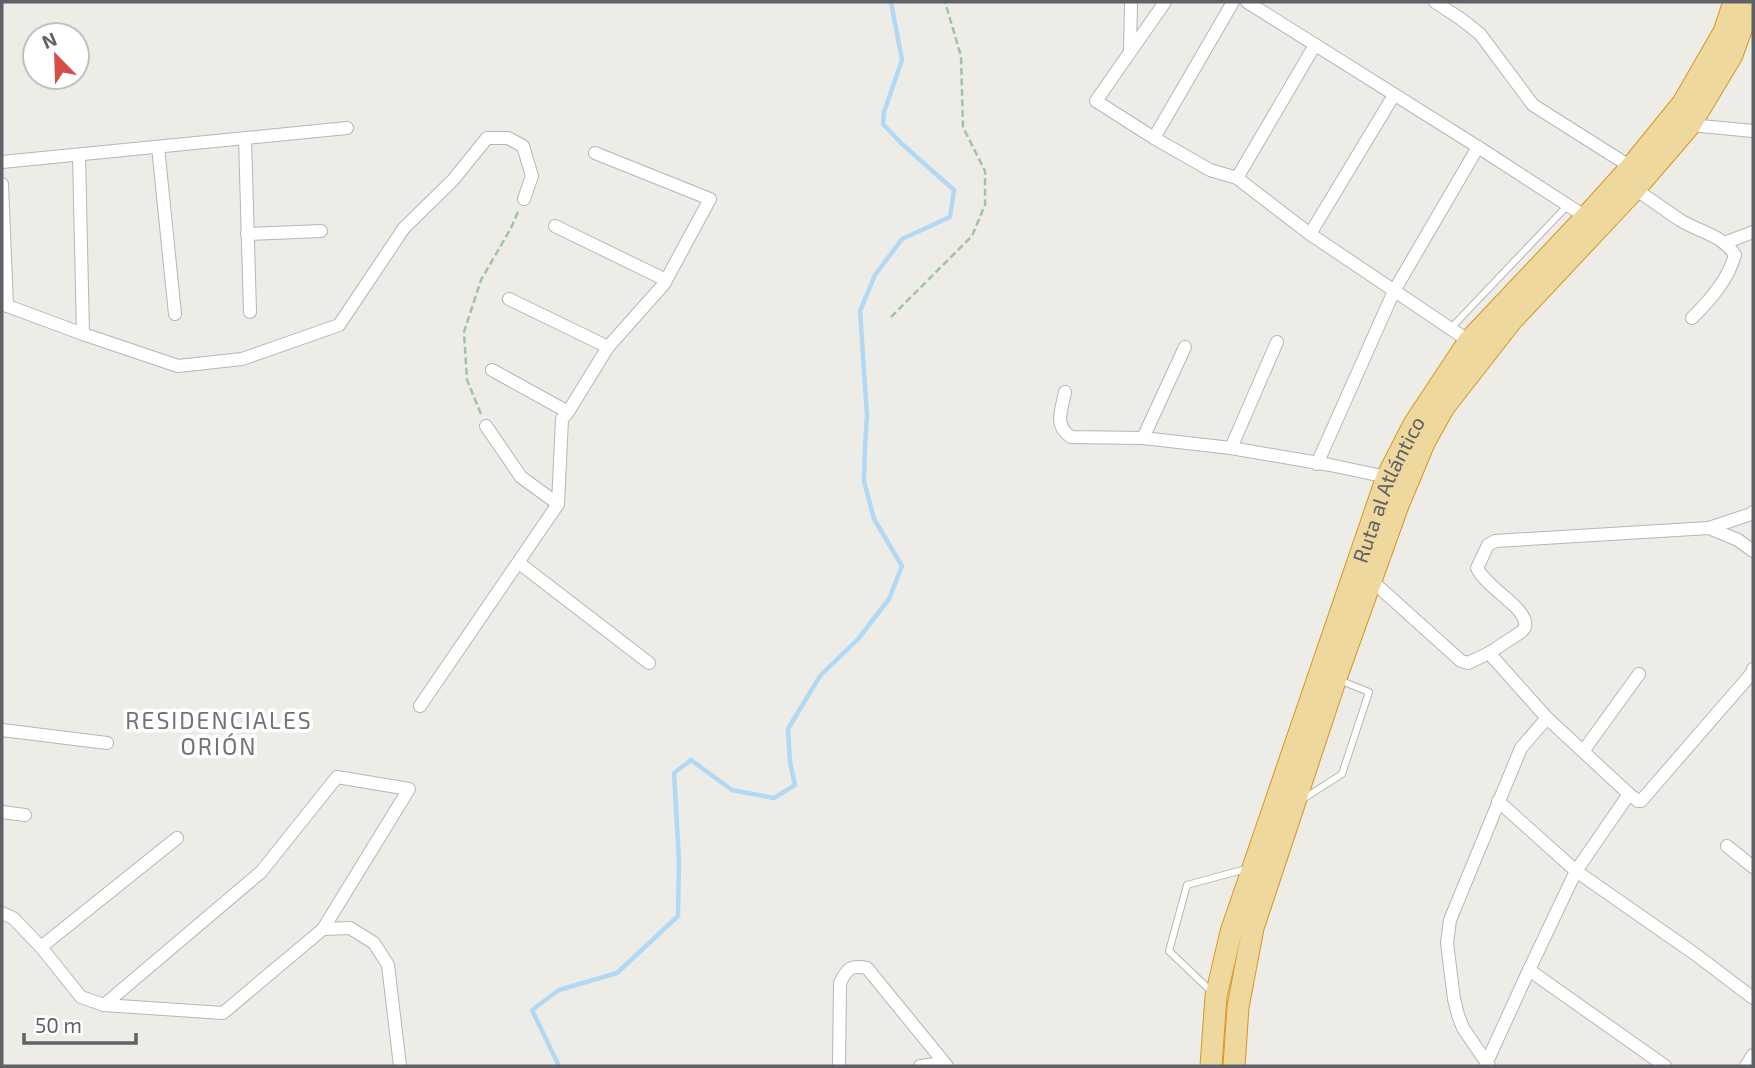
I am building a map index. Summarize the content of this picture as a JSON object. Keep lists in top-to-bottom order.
{
  "streets": {
    "highway": ["Ruta al Atlántico"]
  },
  "districts": ["RESIDENCIALES ORIÓN"],
  "scale_bar": "50 m",
  "north": "top left"
}
